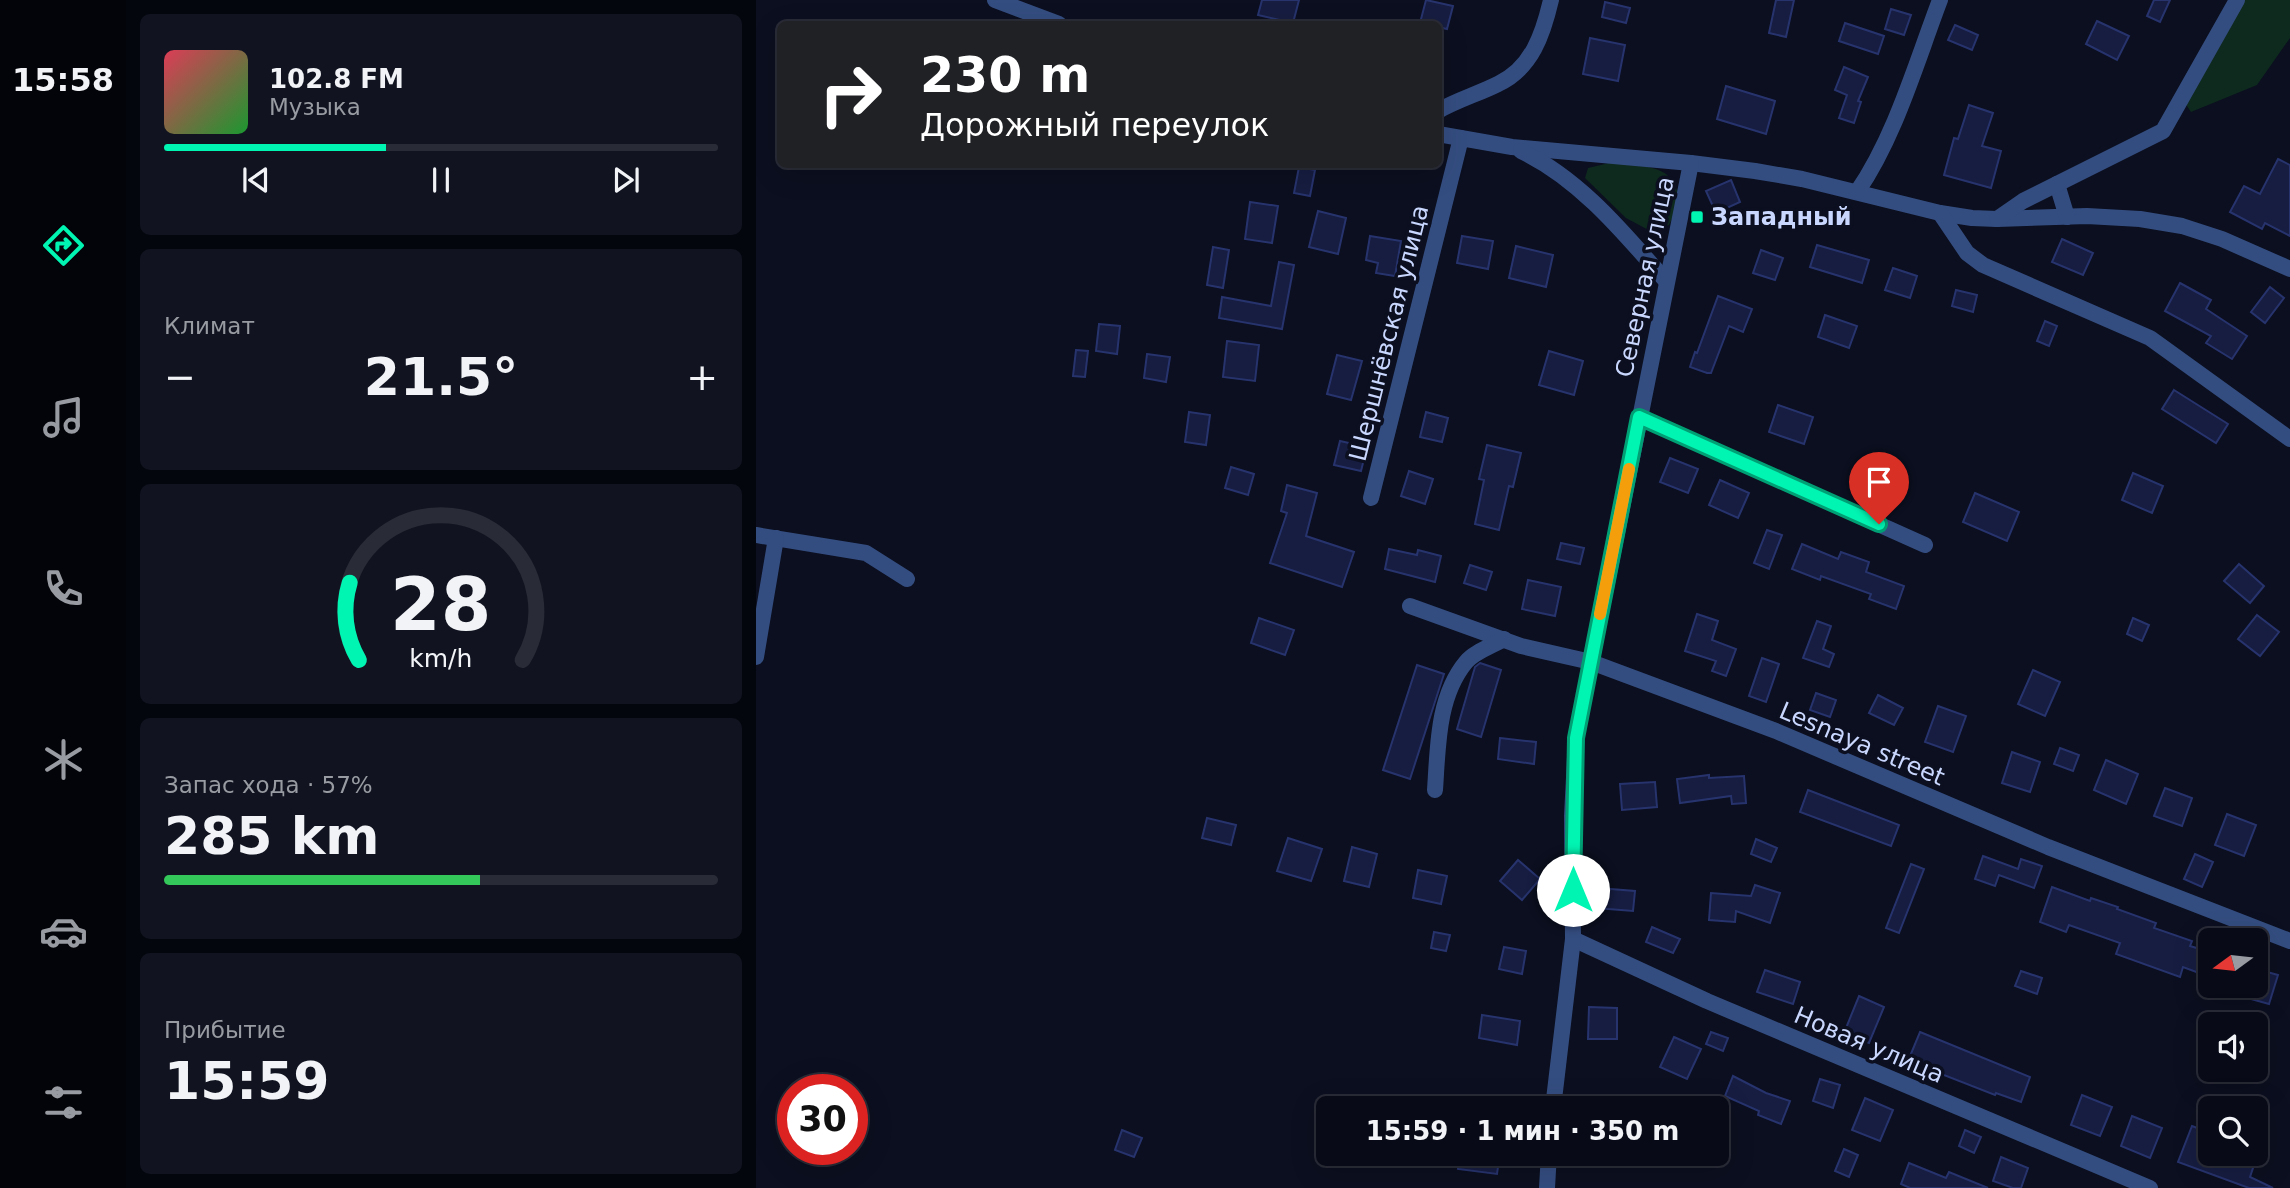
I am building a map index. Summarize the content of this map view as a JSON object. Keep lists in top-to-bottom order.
{
  "streets": {
    "street": [
      "Северная улица",
      "Шершнёвская улица",
      "Lesnaya street",
      "Новая улица"
    ]
  },
  "crossings": [
    ["Северная улица", "Lesnaya street"],
    ["Северная улица", "Новая улица"]
  ],
  "places": {
    "transit": ["Западный"]
  },
  "north": "left",
  "page": {
    "tabs": "15:58",
    "turn": ["230 m", "Дорожный переулок"],
    "song": ["102.8 FM", "Музыка"],
    "tile": [
      "Климат",
      ["Запас хода · 57%", "285 km"],
      ["Прибытие", "15:59"]
    ],
    "heat": ["−", "21.5°", "+"],
    "limit": "30",
    "trip": "15:59 · 1 мин · 350 m",
    "gauge": ["28", "km/h"]
  }
}
